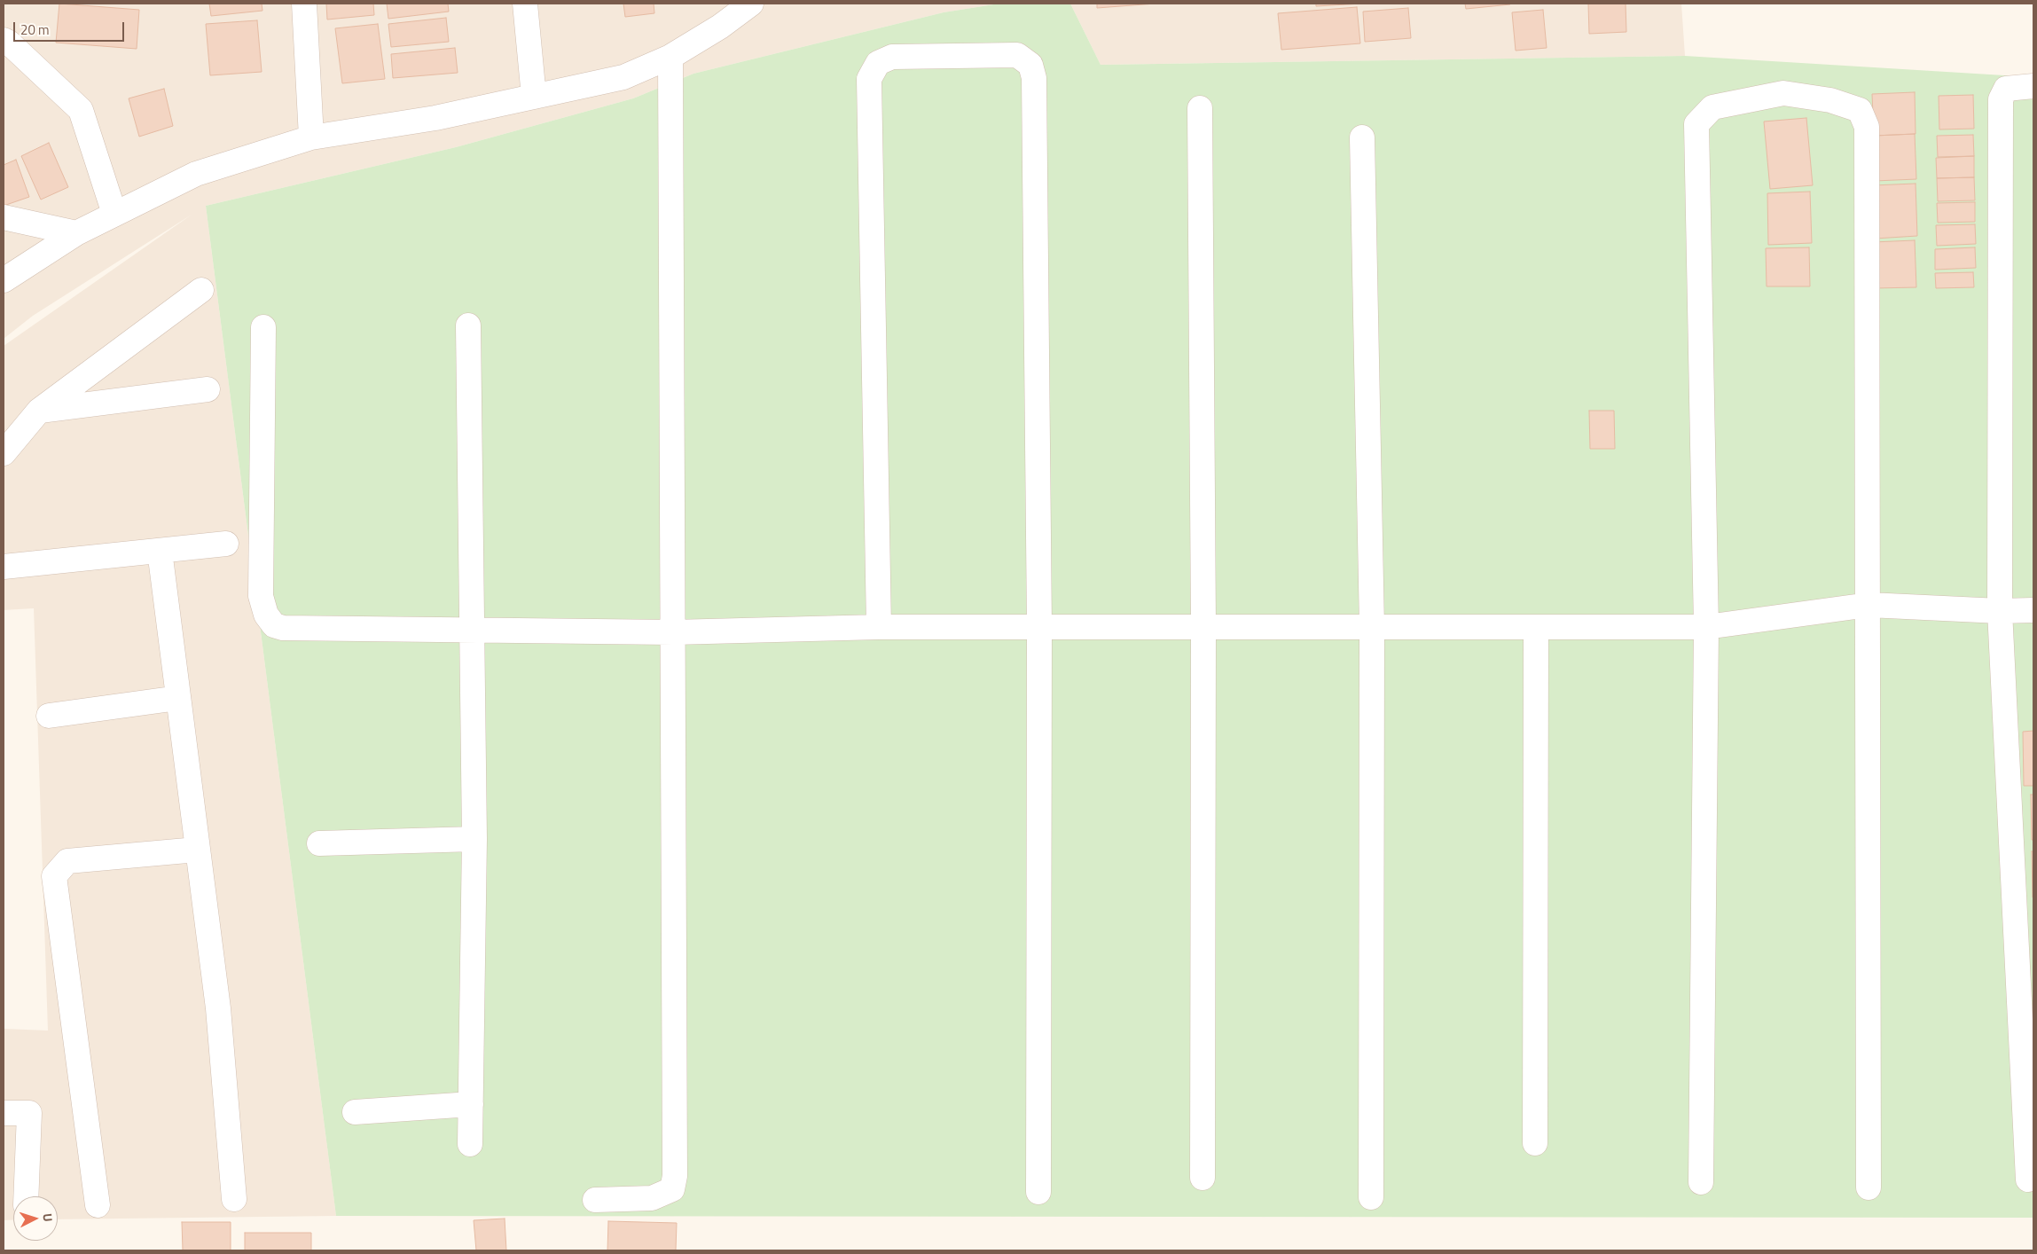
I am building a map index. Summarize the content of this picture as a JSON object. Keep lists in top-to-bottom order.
{
  "scale_bar": "20 m",
  "north": "right"
}
